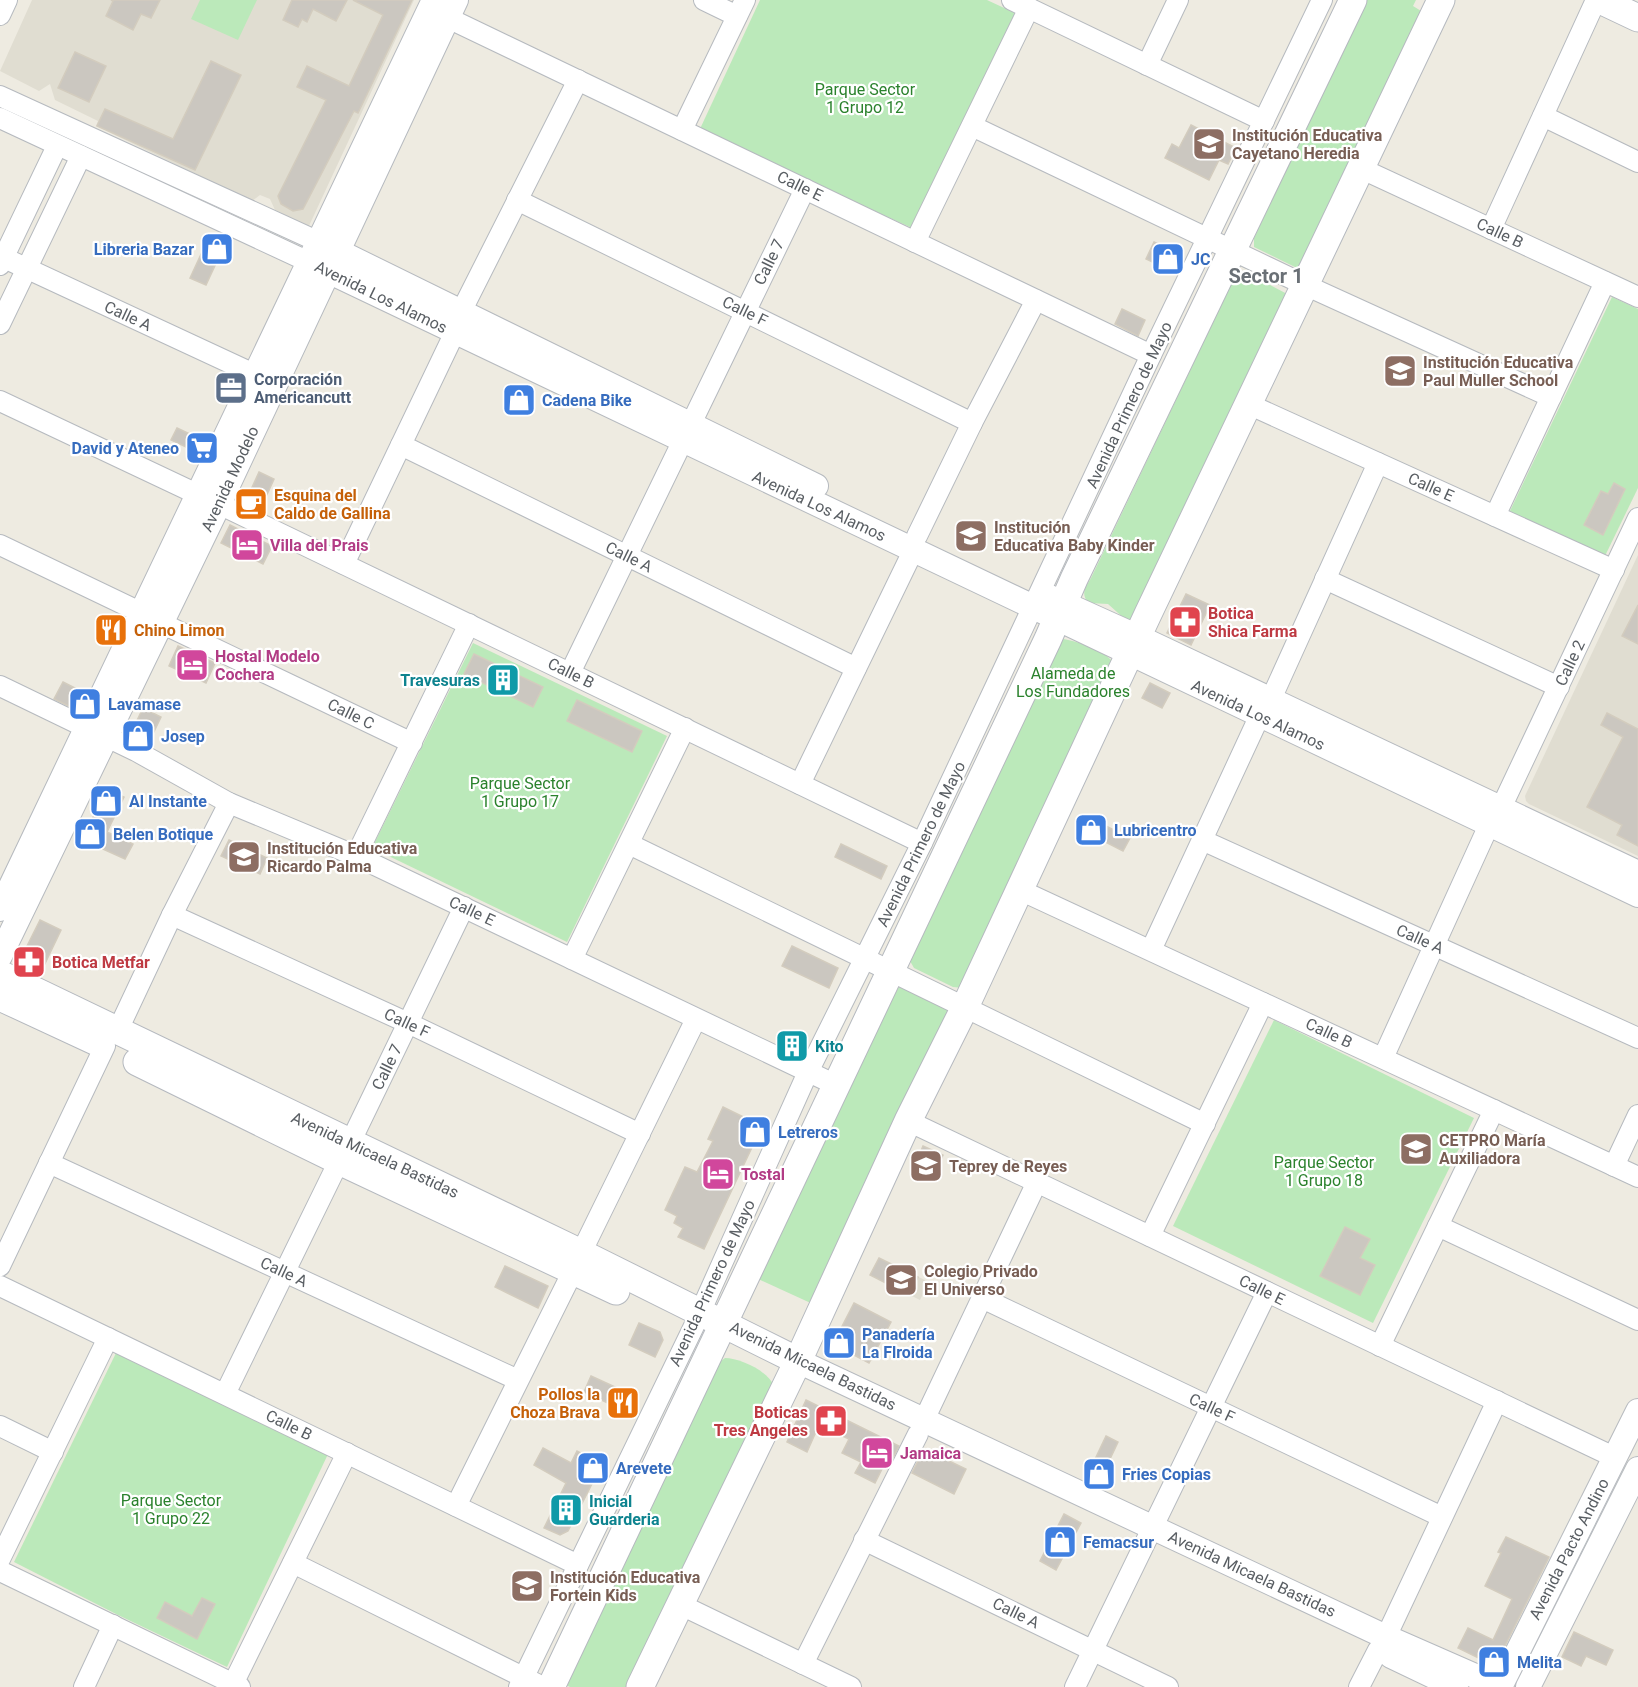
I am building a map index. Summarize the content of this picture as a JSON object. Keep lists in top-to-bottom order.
{
  "streets": {
    "main road": ["Avenida Primero de Mayo", "Avenida Micaela Bastidas"],
    "street": [
      "Calle E",
      "Calle B",
      "Calle 7",
      "Avenida Los Alamos",
      "Calle F",
      "Calle A",
      "Avenida Modelo",
      "Calle 2",
      "Calle C",
      "Avenida Pacto Andino"
    ]
  },
  "crossings": [
    ["Calle E", "Calle 7"],
    ["Calle E", "Avenida Primero de Mayo"],
    ["Calle E", "Avenida Modelo"],
    ["Calle E", "Calle 2"],
    ["Calle E", "Avenida Pacto Andino"],
    ["Calle B", "Avenida Primero de Mayo"],
    ["Calle B", "Avenida Modelo"],
    ["Calle B", "Calle 2"],
    ["Calle 7", "Avenida Los Alamos"],
    ["Calle 7", "Calle F"],
    ["Calle 7", "Avenida Micaela Bastidas"],
    ["Avenida Los Alamos", "Avenida Primero de Mayo"],
    ["Avenida Los Alamos", "Avenida Modelo"],
    ["Avenida Los Alamos", "Calle 2"],
    ["Calle A", "Avenida Modelo"],
    ["Calle A", "Calle 2"],
    ["Avenida Primero de Mayo", "Avenida Micaela Bastidas"],
    ["Avenida Modelo", "Calle C"],
    ["Avenida Micaela Bastidas", "Avenida Pacto Andino"]
  ],
  "districts": ["Sector 1"],
  "parks": [
    "Parque Sector 1 Grupo 12",
    "Alameda de Los Fundadores",
    "Parque Sector 1 Grupo 17",
    "Parque Sector 1 Grupo 18",
    "Parque Sector 1 Grupo 22"
  ],
  "places": {
    "school or university": [
      "Institución Educativa Cayetano Heredia",
      "Institución Educativa Paul Muller School",
      "Institución Educativa Baby Kinder",
      "Institución Educativa Ricardo Palma",
      "CETPRO María Auxiliadora",
      "Teprey de Reyes",
      "Colegio Privado El Universo",
      "Institución Educativa Fortein Kids"
    ],
    "shop": [
      "Libreria Bazar",
      "JC",
      "Cadena Bike",
      "Lavamase",
      "Josep",
      "Al Instante",
      "Lubricentro",
      "Belen Botique",
      "Letreros",
      "Panadería La Flroida",
      "Arevete",
      "Fries Copias",
      "Femacsur",
      "Melita"
    ],
    "office": ["Corporación Americancutt"],
    "supermarket": ["David y Ateneo"],
    "cafe": ["Esquina del Caldo de Gallina"],
    "hotel": [
      "Villa del Prais",
      "Hostal Modelo Cochera",
      "Tostal",
      "Jamaica"
    ],
    "pharmacy": ["Botica Shica Farma", "Botica Metfar", "Boticas Tres Angeles"],
    "restaurant": ["Chino Limon", "Pollos la Choza Brava"],
    "building": ["Travesuras", "Kito", "Inicial Guarderia"]
  }
}
